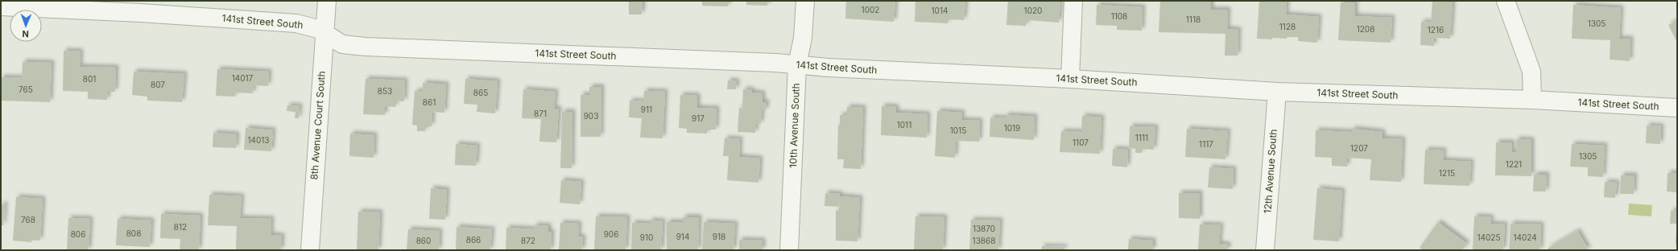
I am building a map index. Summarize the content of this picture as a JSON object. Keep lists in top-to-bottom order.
{
  "streets": {
    "street": [
      "141st Street South",
      "8th Avenue Court South",
      "10th Avenue South",
      "12th Avenue South"
    ]
  },
  "crossings": [
    ["141st Street South", "8th Avenue Court South"],
    ["141st Street South", "10th Avenue South"],
    ["141st Street South", "12th Avenue South"]
  ],
  "house_numbers": [
    "1002",
    "1014",
    "1020",
    "1108",
    "1118",
    "1305",
    "1128",
    "1208",
    "1216",
    "14017",
    "801",
    "807",
    "765",
    "853",
    "865",
    "861",
    "911",
    "871",
    "903",
    "917",
    "1011",
    "1019",
    "1015",
    "1111",
    "14013",
    "1107",
    "1117",
    "1207",
    "1305",
    "1221",
    "1215",
    "768",
    "812",
    "13870",
    "808",
    "806",
    "906",
    "914",
    "918",
    "910",
    "14025",
    "14024",
    "866",
    "860",
    "872",
    "13868"
  ],
  "north": "bottom"
}
